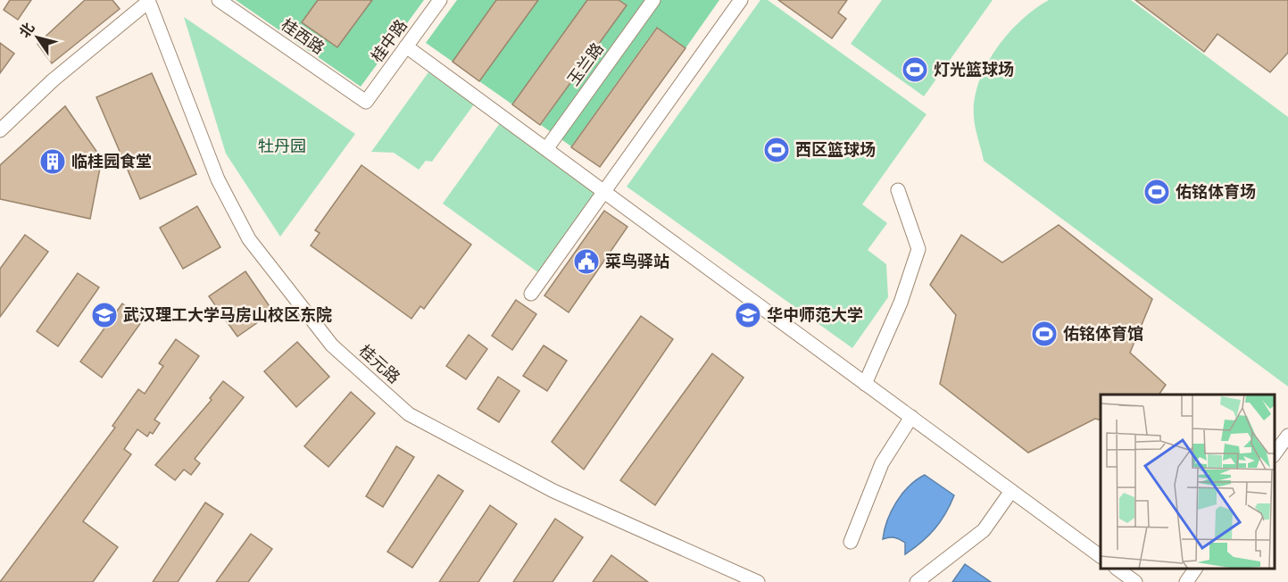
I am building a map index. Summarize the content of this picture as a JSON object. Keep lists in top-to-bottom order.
{
  "streets": {
    "street": [
      "桂西路",
      "桂中路",
      "玉兰路",
      "桂元路"
    ]
  },
  "crossings": [
    ["桂西路", "桂中路"]
  ],
  "parks": ["牡丹园"],
  "places": {
    "sports": [
      "灯光篮球场",
      "西区篮球场",
      "佑铭体育场",
      "佑铭体育馆"
    ],
    "building": ["临桂园食堂"],
    "public building": ["菜鸟驿站"],
    "school or university": ["武汉理工大学马房山校区东院", "华中师范大学"]
  },
  "north": "top left"
}
